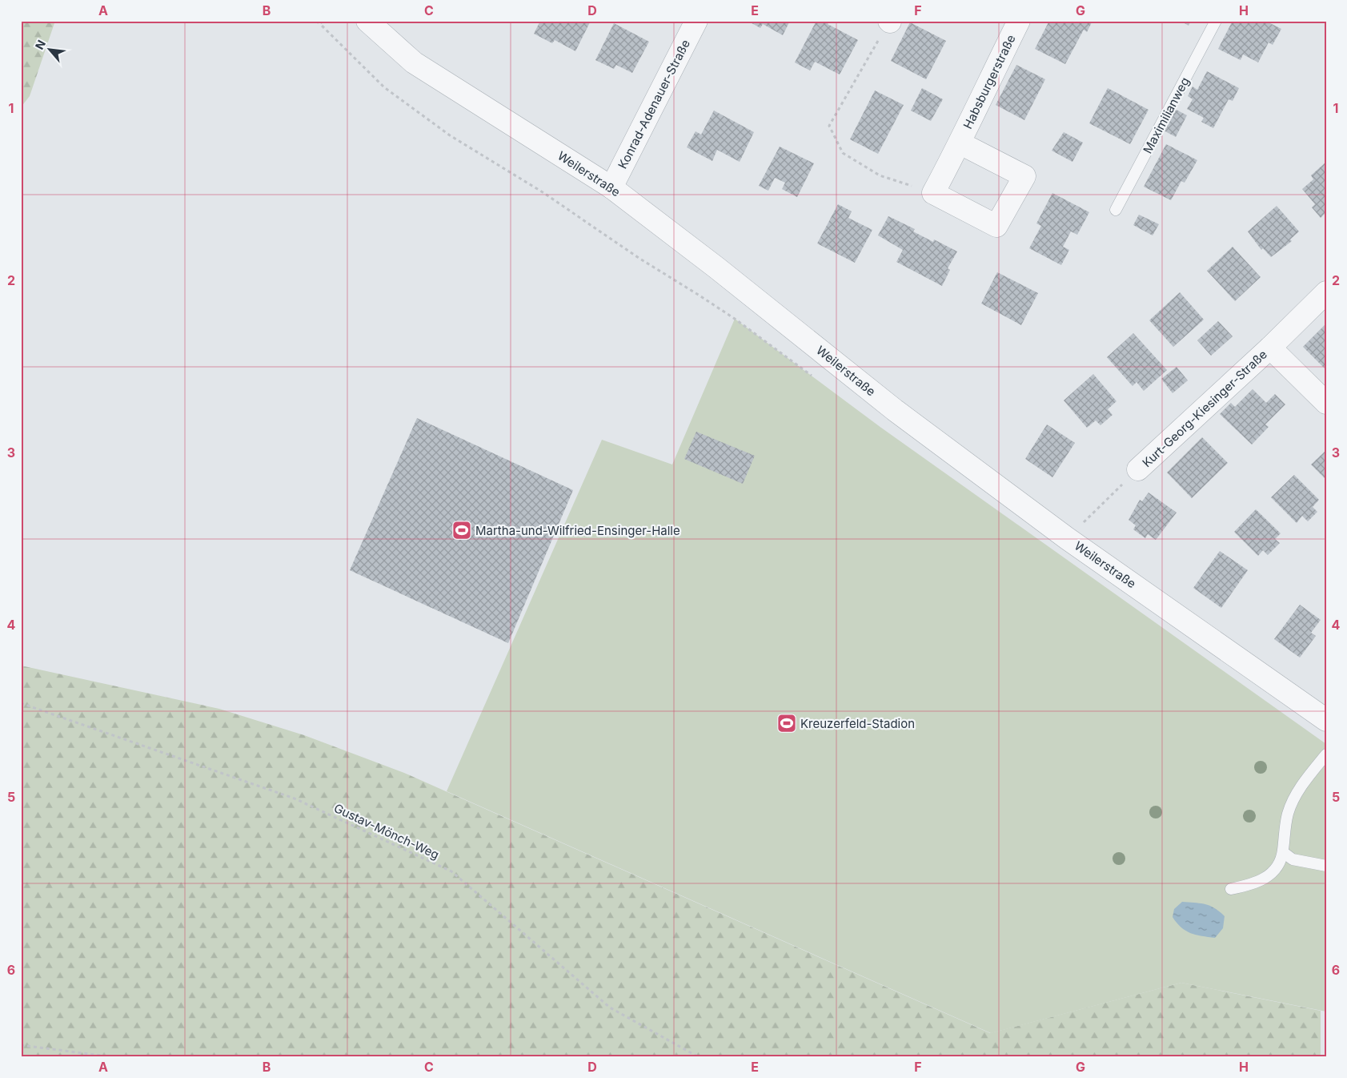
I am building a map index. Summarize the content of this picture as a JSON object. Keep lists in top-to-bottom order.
{
  "streets": {
    "street": [
      "Habsburgerstraße",
      "Konrad-Adenauer-Straße",
      "Weilerstraße",
      "Kurt-Georg-Kiesinger-Straße"
    ],
    "lane": ["Maximilianweg"],
    "path": ["Gustav-Mönch-Weg"]
  },
  "crossings": [
    ["Konrad-Adenauer-Straße", "Weilerstraße"]
  ],
  "places": {
    "sports": ["Martha-und-Wilfried-Ensinger-Halle", "Kreuzerfeld-Stadion"]
  },
  "north": "top left",
  "grid": {
    "columns": [
      "A",
      "B",
      "C",
      "D",
      "E",
      "F",
      "G",
      "H"
    ],
    "rows": [
      "1",
      "2",
      "3",
      "4",
      "5",
      "6"
    ]
  }
}
